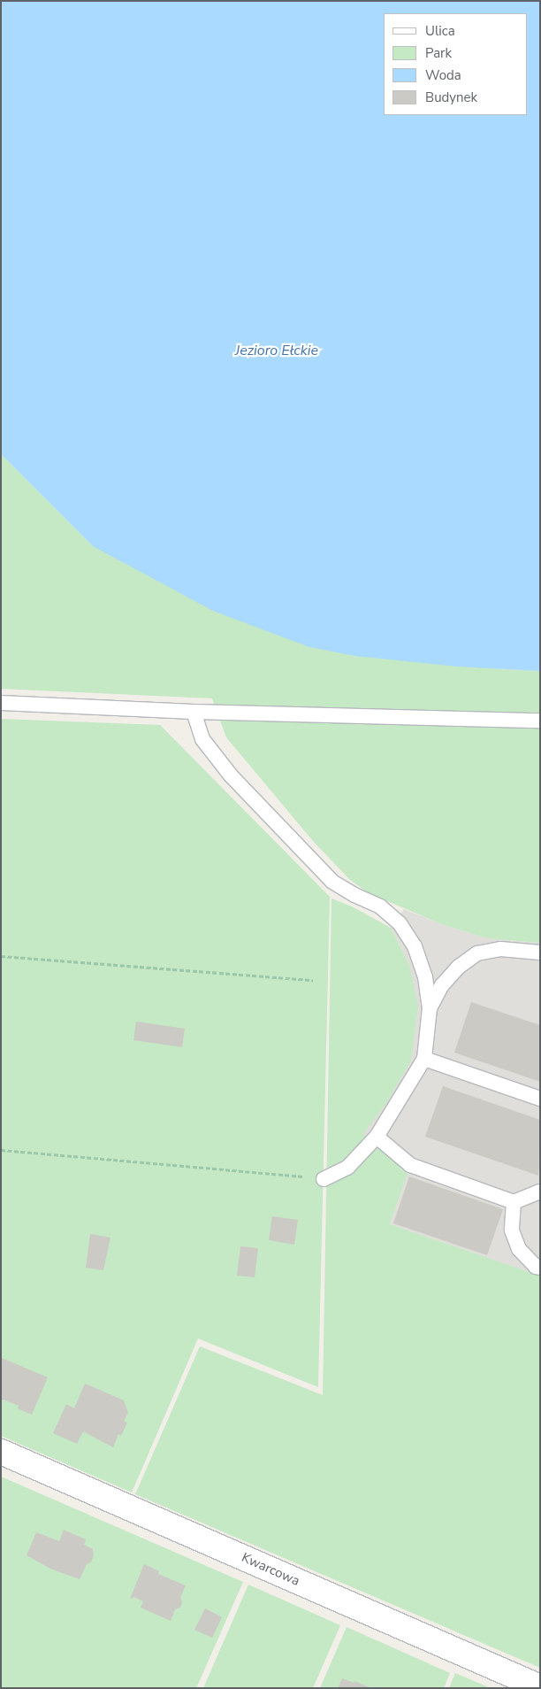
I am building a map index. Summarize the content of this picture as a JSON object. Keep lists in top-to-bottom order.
{
  "streets": {
    "street": ["Kwarcowa"]
  },
  "water": ["Jezioro Ełckie"],
  "legend": [
    "Ulica",
    "Park",
    "Woda",
    "Budynek"
  ]
}
